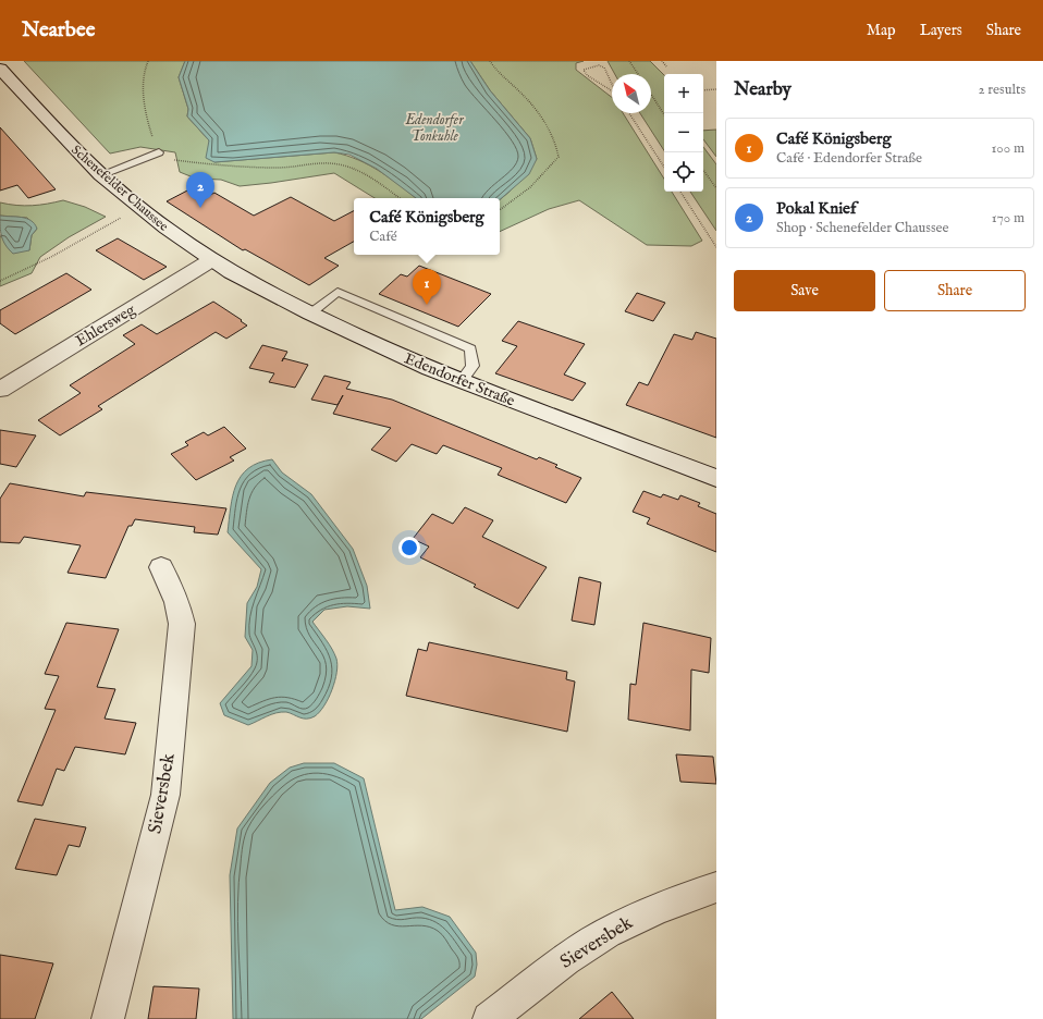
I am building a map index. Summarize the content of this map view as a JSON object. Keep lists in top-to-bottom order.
{
  "streets": {
    "street": [
      "Schenefelder Chaussee",
      "Ehlersweg",
      "Edendorfer Straße",
      "Sieversbek"
    ]
  },
  "crossings": [
    ["Schenefelder Chaussee", "Ehlersweg"],
    ["Schenefelder Chaussee", "Edendorfer Straße"],
    ["Ehlersweg", "Edendorfer Straße"]
  ],
  "water": ["Edendorfer Tonkuhle"],
  "north": "top left",
  "page": {
    "header": "Nearbee",
    "nav": ["Map", "Layers", "Share"],
    "heading": ["Nearby", "2 results"],
    "map_buttons": ["+", "−"],
    "list": [
      {
        "mark": "1",
        "name": "Café Königsberg",
        "note": "Café · Edendorfer Straße",
        "value": "100 m"
      },
      {
        "mark": "2",
        "name": "Pokal Knief",
        "note": "Shop · Schenefelder Chaussee",
        "value": "170 m"
      }
    ],
    "pins": ["2", "1"],
    "popup": ["Café Königsberg", "Café"],
    "buttons": ["Save", "Share"]
  }
}
